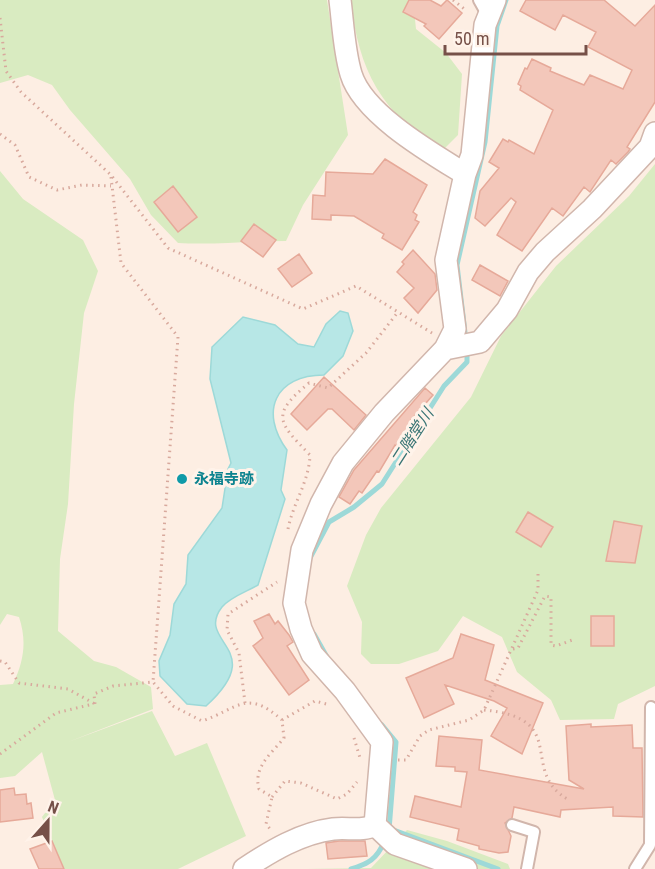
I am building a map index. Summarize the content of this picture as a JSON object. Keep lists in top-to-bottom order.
{
  "water": ["二階堂川"],
  "places": ["永福寺跡"],
  "scale_bar": "50 m",
  "north": "top"
}
